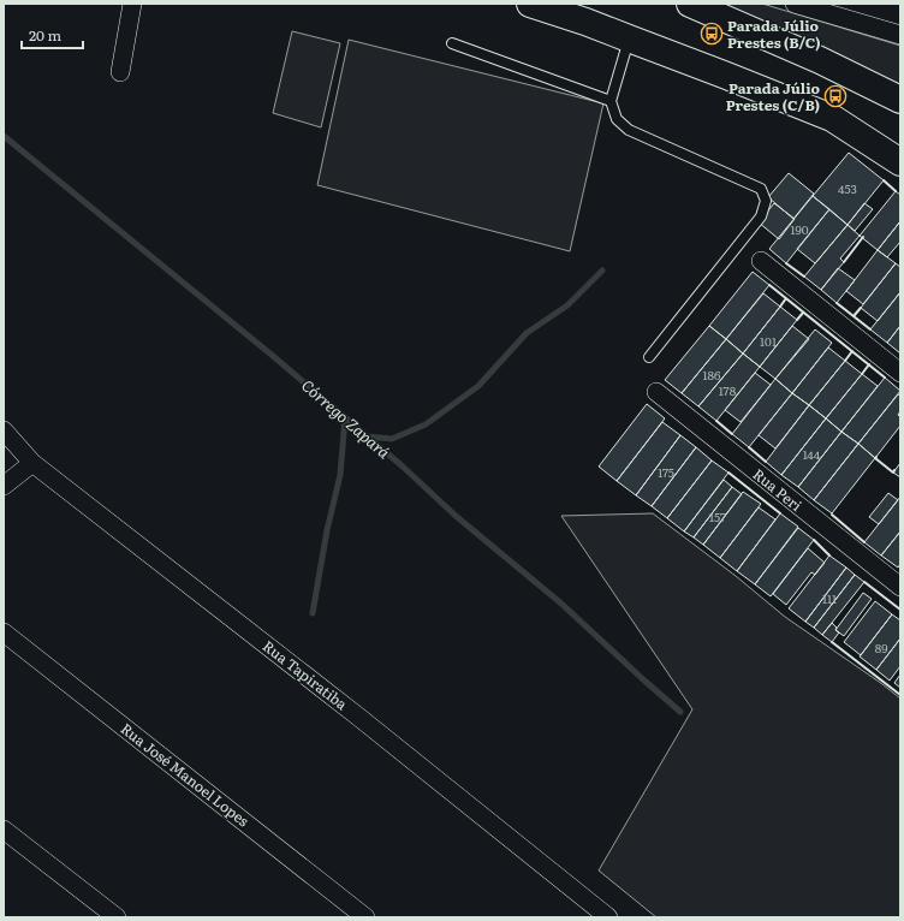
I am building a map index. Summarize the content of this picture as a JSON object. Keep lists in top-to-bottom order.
{
  "streets": {
    "street": ["Rua Peri", "Rua Tapiratiba", "Rua José Manoel Lopes"]
  },
  "water": ["Córrego Zapará"],
  "places": {
    "bus stop": ["Parada Júlio Prestes (B/C)", "Parada Júlio Prestes (C/B)"]
  },
  "house_numbers": [
    "453",
    "190",
    "101",
    "186",
    "178",
    "144",
    "175",
    "157",
    "111",
    "89"
  ],
  "scale_bar": "20 m"
}
